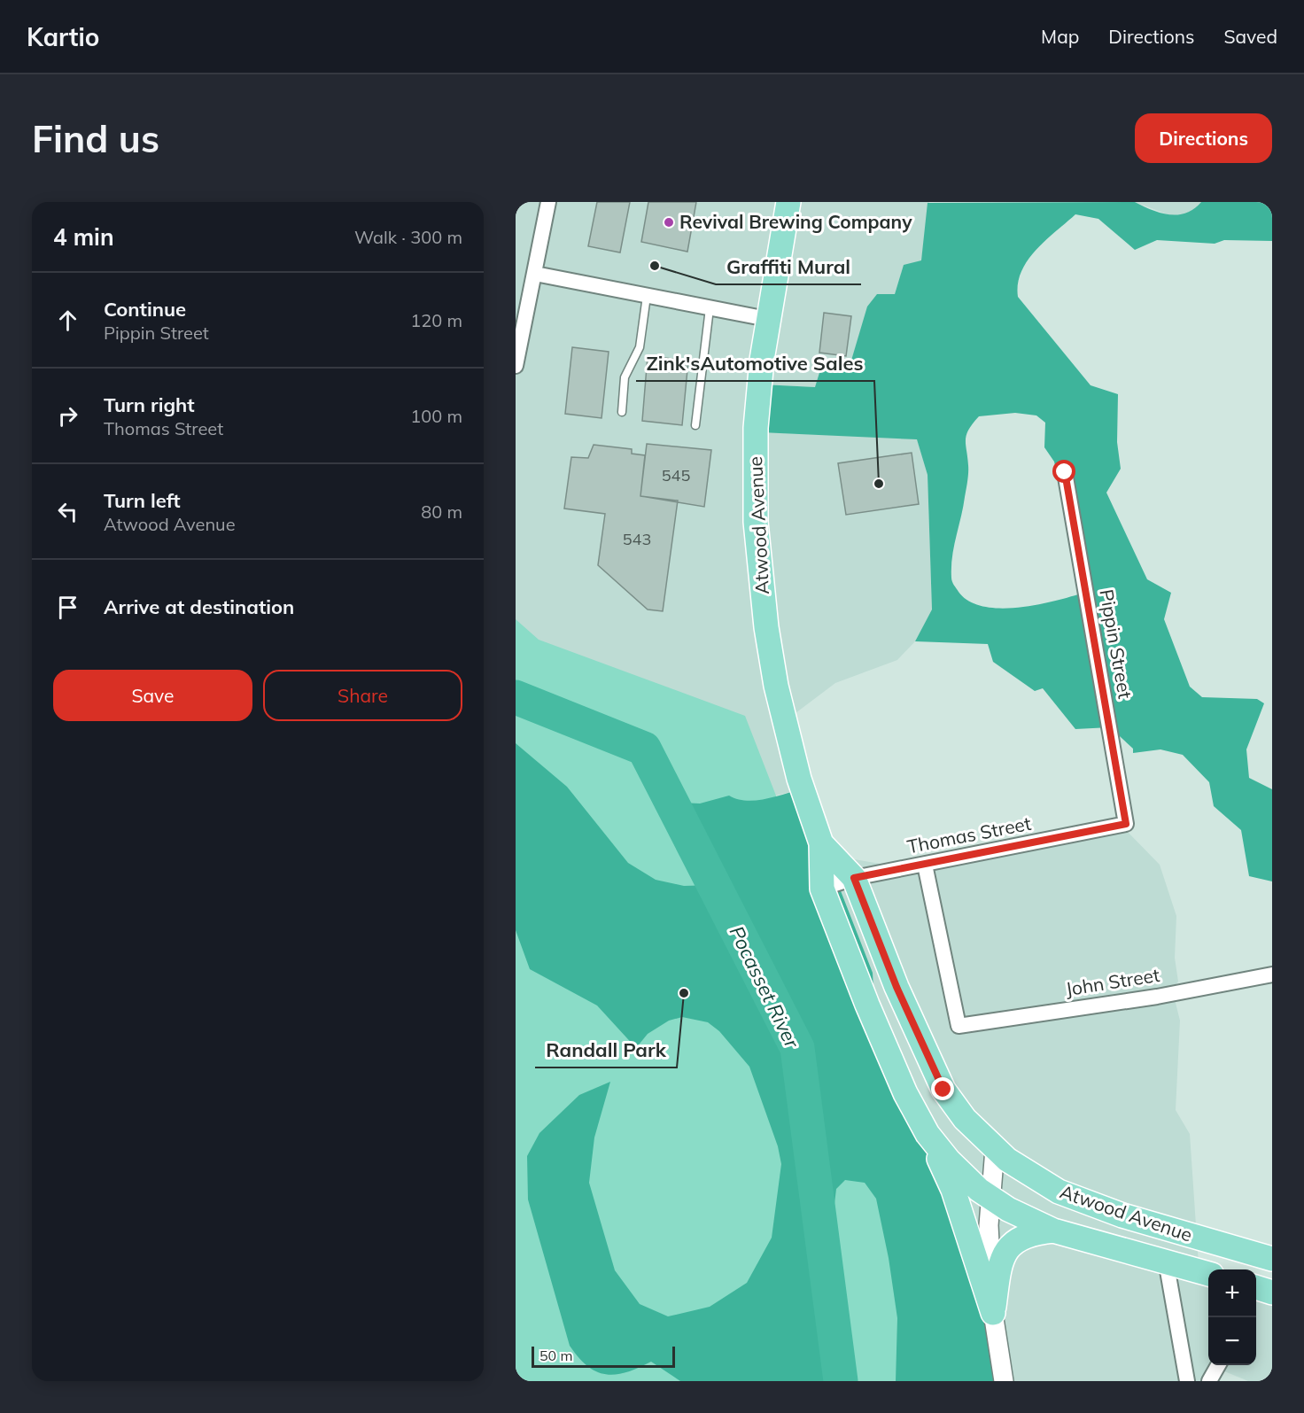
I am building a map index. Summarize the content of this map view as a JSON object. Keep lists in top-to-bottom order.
{
  "streets": {
    "main road": ["Atwood Avenue"],
    "street": ["Pippin Street", "Thomas Street", "John Street"]
  },
  "crossings": [
    ["Atwood Avenue", "Thomas Street"],
    ["Pippin Street", "Thomas Street"],
    ["Thomas Street", "John Street"]
  ],
  "water": ["Pocasset River"],
  "places": [
    "Revival Brewing Company",
    "Graffiti Mural",
    "Zink'sAutomotive Sales",
    "Randall Park"
  ],
  "house_numbers": ["545", "543"],
  "scale_bar": "50 m",
  "page": {
    "header": "Kartio",
    "nav": ["Map", "Directions", "Saved"],
    "buttons": [
      "Directions",
      ["Save", "Share"]
    ],
    "title": "Find us",
    "heading": ["4 min", "Walk · 300 m"],
    "list": [
      ["Continue", "Pippin Street", "120 m"],
      ["Turn right", "Thomas Street", "100 m"],
      ["Turn left", "Atwood Avenue", "80 m"],
      "Arrive at destination"
    ],
    "map_buttons": ["+", "−"],
    "scale": "50 m"
  }
}
